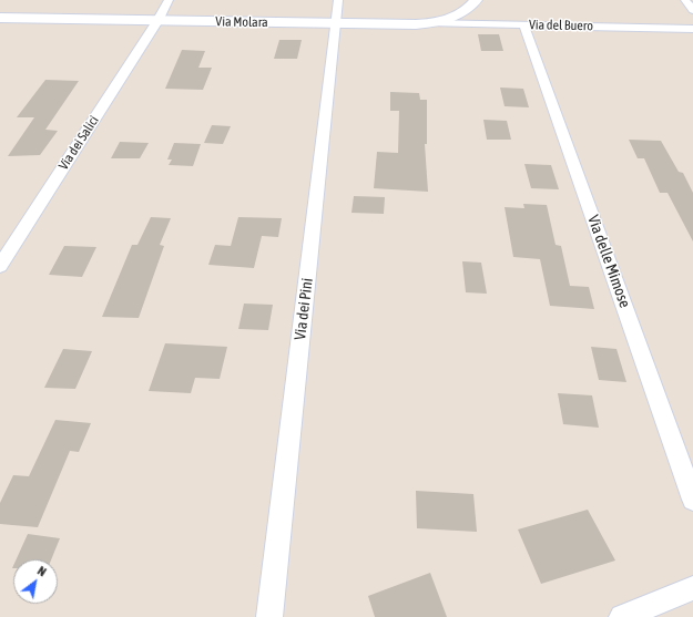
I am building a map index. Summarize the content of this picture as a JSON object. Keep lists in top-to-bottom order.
{
  "streets": {
    "street": [
      "Via Molara",
      "Via del Buero",
      "Via dei Salici",
      "Via delle Mimose",
      "Via dei Pini"
    ]
  },
  "crossings": [
    ["Via Molara", "Via del Buero"],
    ["Via Molara", "Via dei Salici"],
    ["Via Molara", "Via dei Pini"],
    ["Via del Buero", "Via delle Mimose"]
  ],
  "north": "top right"
}
